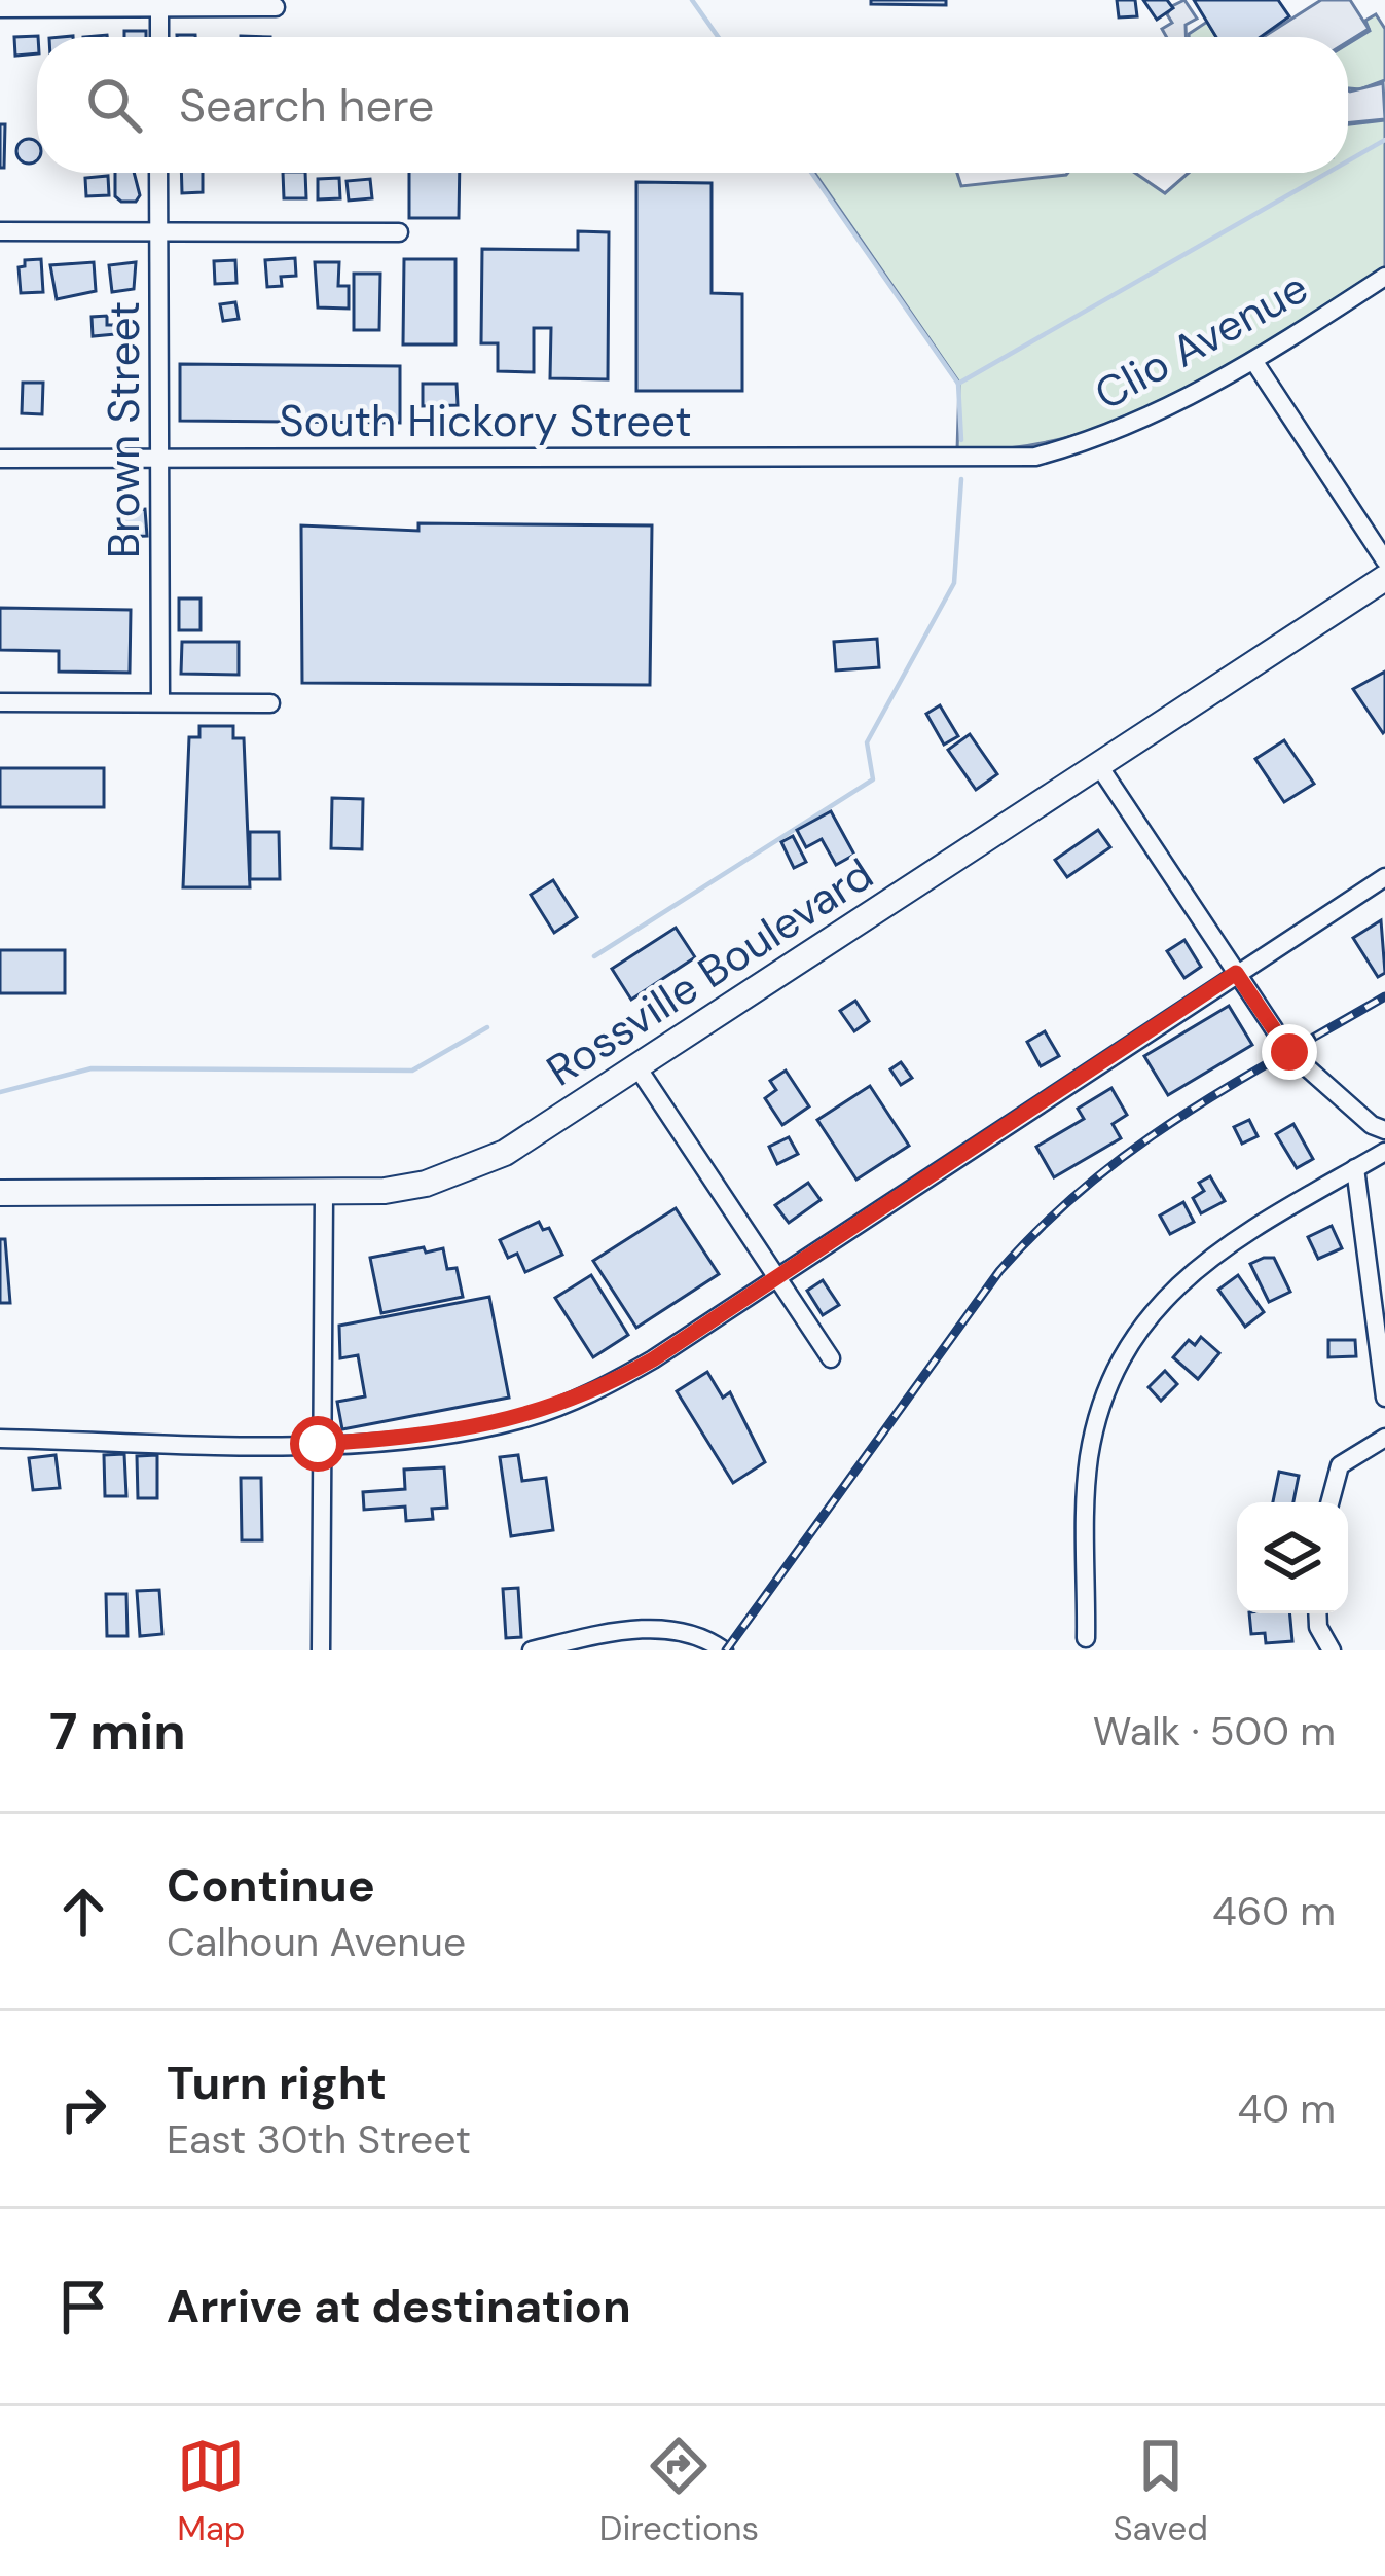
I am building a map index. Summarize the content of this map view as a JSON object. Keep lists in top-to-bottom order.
{
  "streets": {
    "highway": ["Rossville Boulevard"],
    "street": ["Clio Avenue", "South Hickory Street", "Brown Street"]
  },
  "crossings": [
    ["Clio Avenue", "South Hickory Street"],
    ["South Hickory Street", "Brown Street"]
  ],
  "page": {
    "search": "Search here",
    "heading": ["7 min", "Walk · 500 m"],
    "list": [
      ["Continue", "Calhoun Avenue", "460 m"],
      ["Turn right", "East 30th Street", "40 m"],
      "Arrive at destination"
    ],
    "nav": ["Map", "Directions", "Saved"]
  }
}
